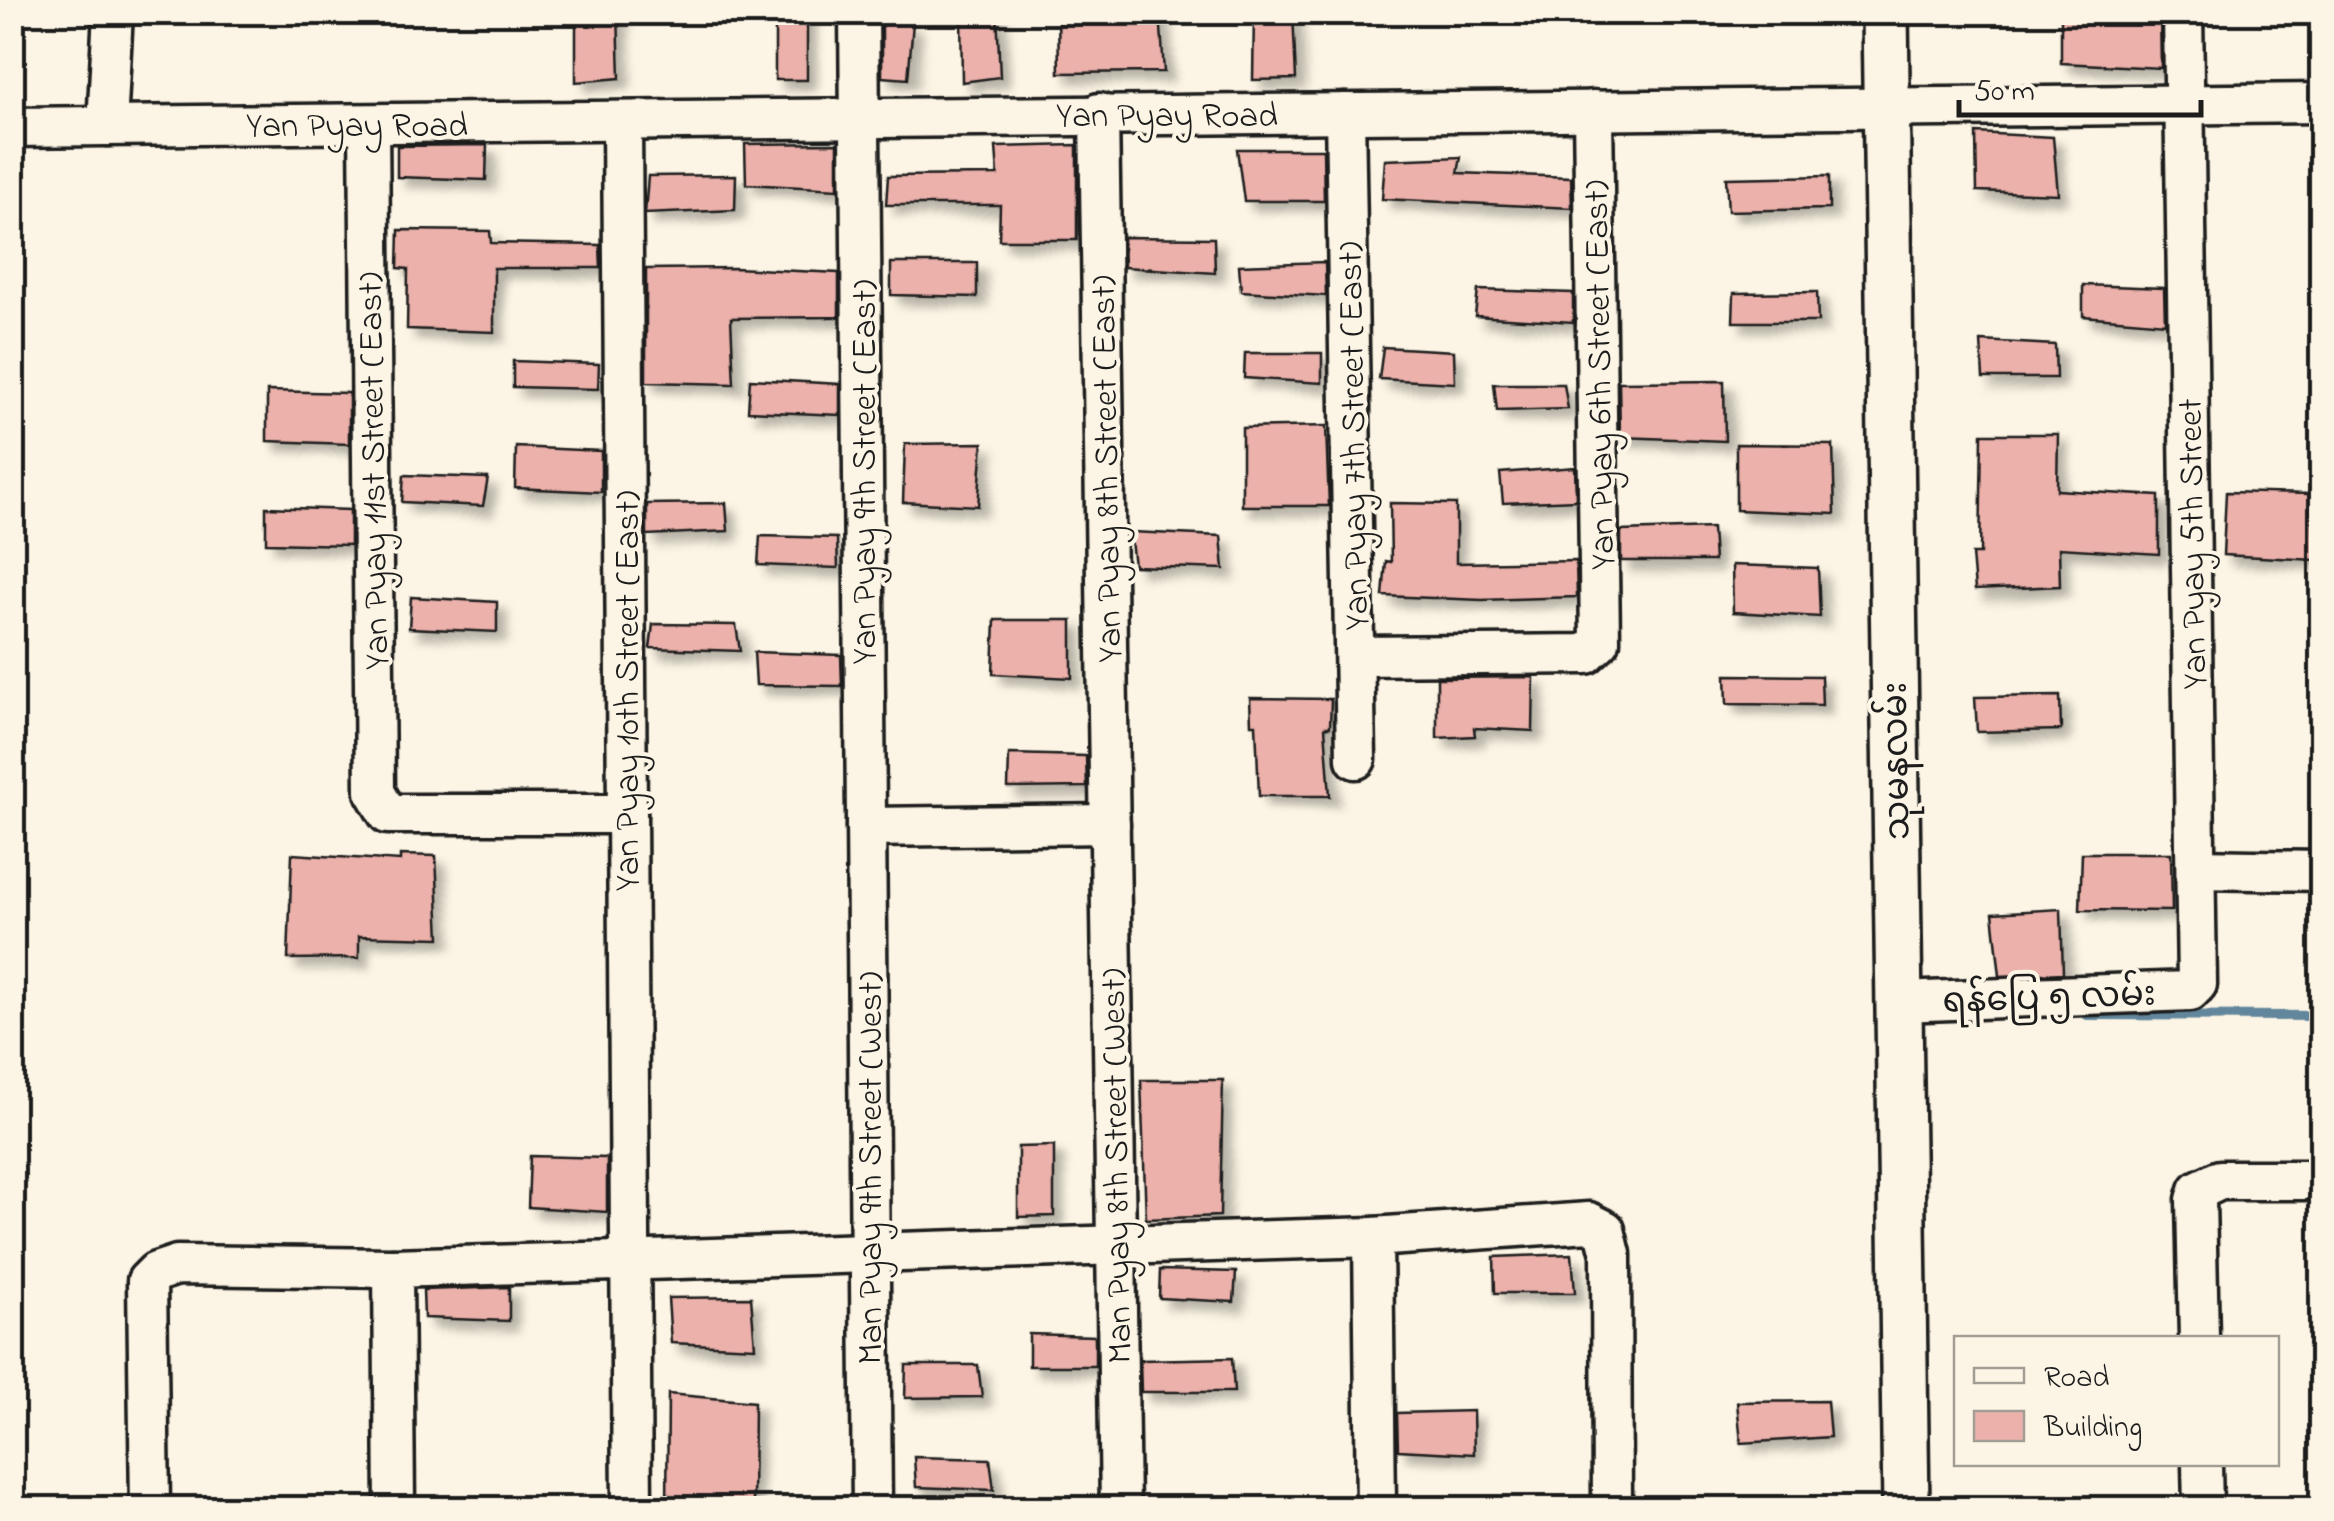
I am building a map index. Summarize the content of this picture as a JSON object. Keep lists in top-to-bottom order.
{
  "streets": {
    "street": [
      "Yan Pyay Road",
      "Yan Pyay 6th Street (East)",
      "Yan Pyay 7th Street (East)",
      "Yan Pyay 8th Street (East)",
      "Yan Pyay 11st Street (East)",
      "Yan Pyay 9th Street (East)",
      "Yan Pyay 5th Street",
      "Yan Pyay 10th Street (East)",
      "သုမနလမ်း",
      "ရန်ပြေ ၅ လမ်း",
      "Man Pyay 8th Street (West)",
      "Man Pyay 9th Street (West)"
    ]
  },
  "crossings": [
    ["Yan Pyay Road", "Yan Pyay 6th Street (East)"],
    ["Yan Pyay Road", "Yan Pyay 7th Street (East)"],
    ["Yan Pyay Road", "Yan Pyay 8th Street (East)"],
    ["Yan Pyay Road", "Yan Pyay 11st Street (East)"],
    ["Yan Pyay Road", "Yan Pyay 9th Street (East)"],
    ["Yan Pyay Road", "Yan Pyay 5th Street"],
    ["Yan Pyay Road", "Yan Pyay 10th Street (East)"],
    ["Yan Pyay Road", "သုမနလမ်း"],
    ["Yan Pyay 6th Street (East)", "Yan Pyay 7th Street (East)"],
    ["Yan Pyay 8th Street (East)", "Man Pyay 8th Street (West)"],
    ["Yan Pyay 11st Street (East)", "Yan Pyay 10th Street (East)"],
    ["Yan Pyay 9th Street (East)", "Man Pyay 9th Street (West)"],
    ["Yan Pyay 5th Street", "ရန်ပြေ ၅ လမ်း"],
    ["သုမနလမ်း", "ရန်ပြေ ၅ လမ်း"]
  ],
  "legend": ["Road", "Building"],
  "scale_bar": "50 m"
}
